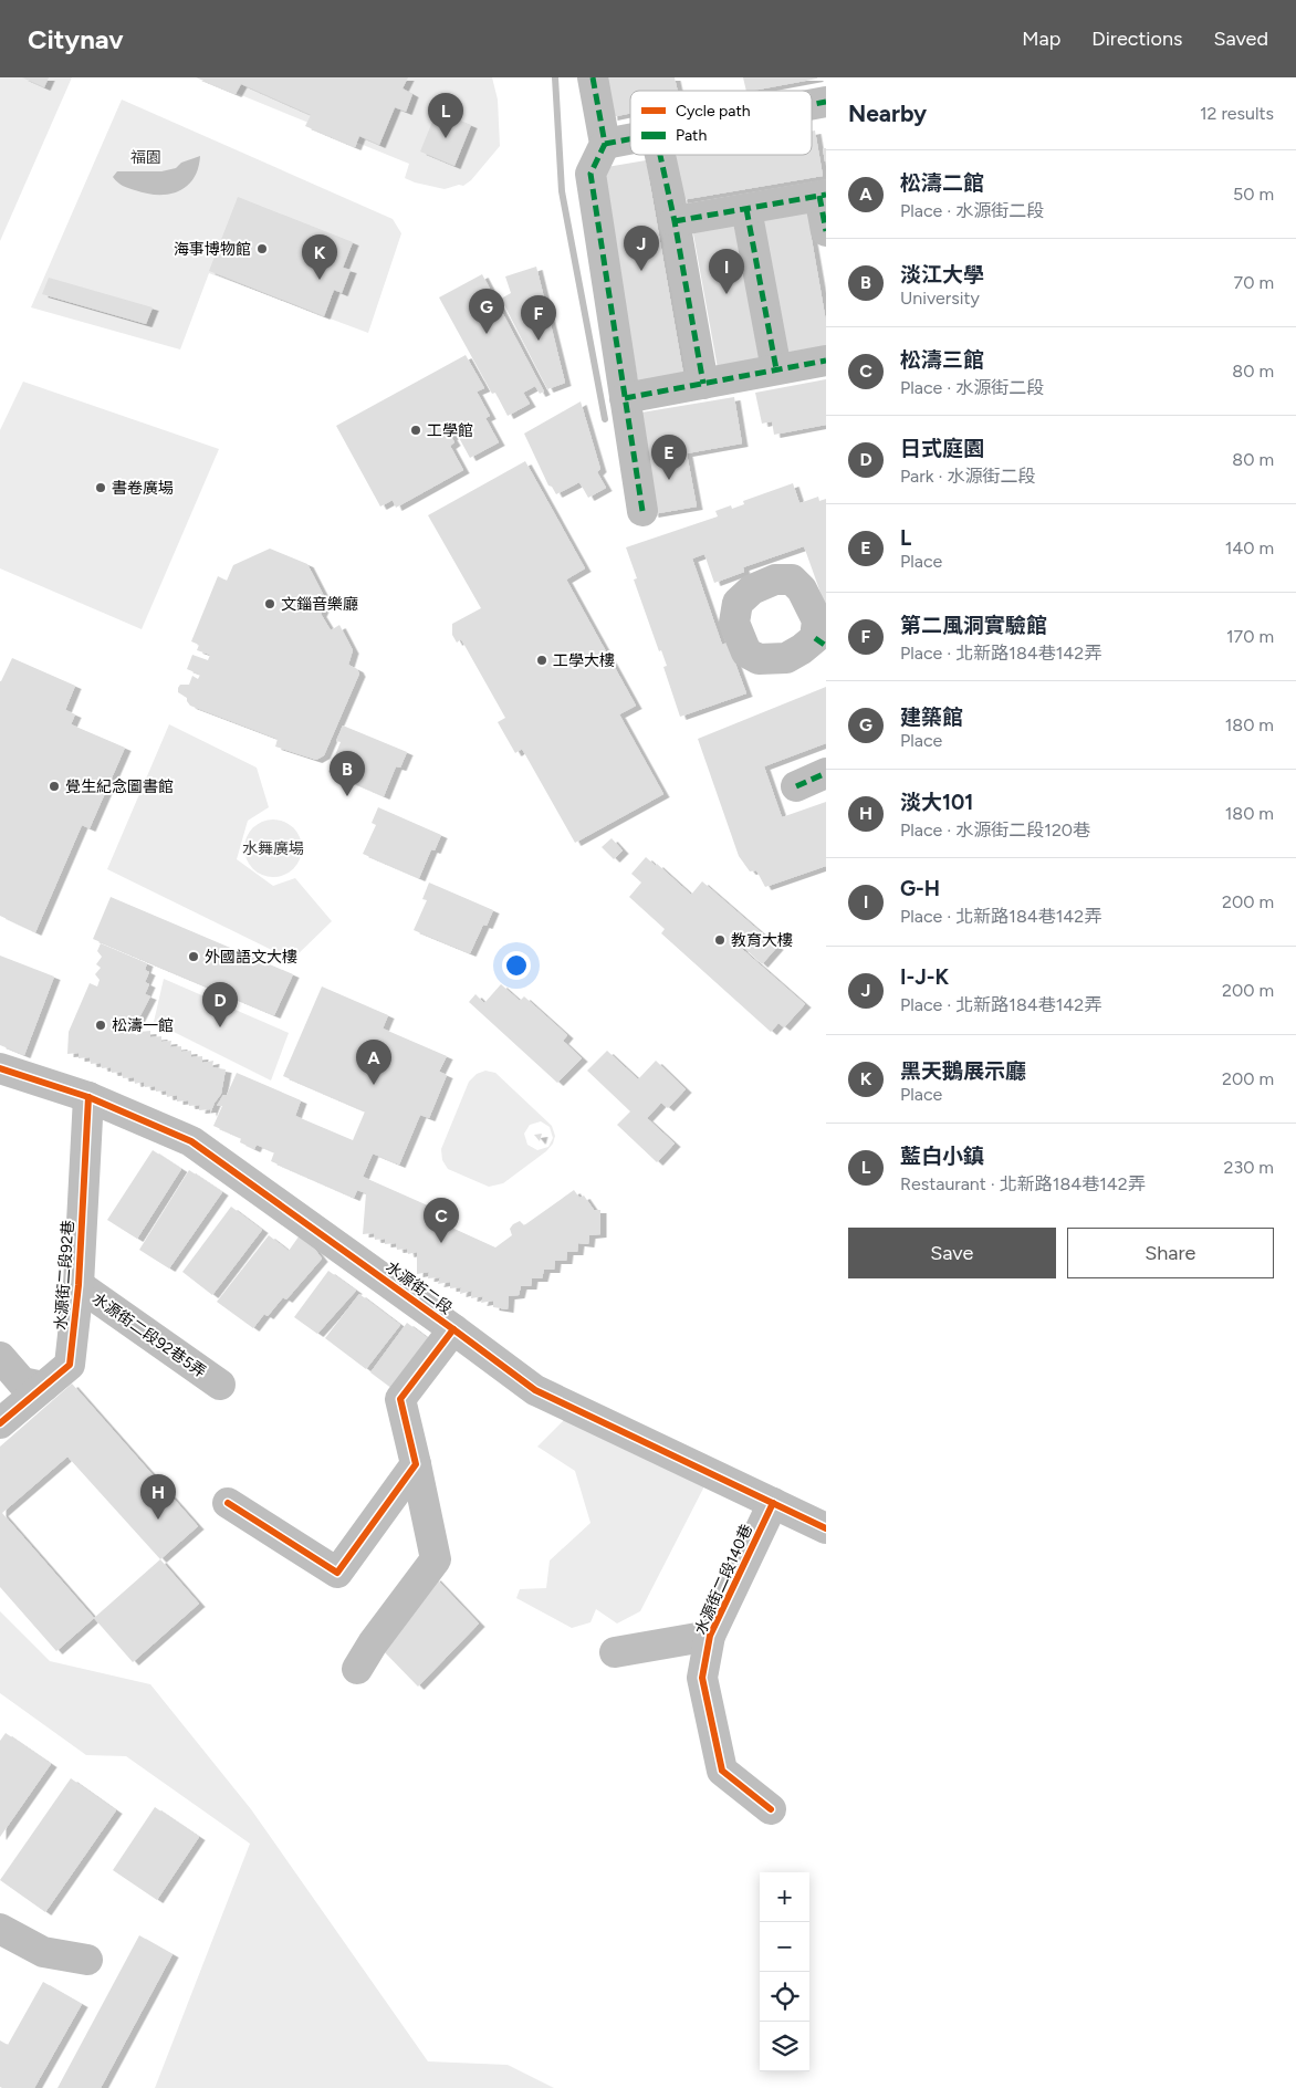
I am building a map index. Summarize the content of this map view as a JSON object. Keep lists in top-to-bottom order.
{
  "streets": {
    "street": [
      "水源街二段92巷",
      "水源街二段",
      "水源街二段92巷5弄",
      "水源街二段140巷"
    ]
  },
  "crossings": [
    ["水源街二段92巷", "水源街二段"],
    ["水源街二段92巷", "水源街二段92巷5弄"],
    ["水源街二段", "水源街二段140巷"]
  ],
  "parks": ["福園", "水舞廣場"],
  "places": [
    "海事博物館",
    "工學館",
    "書卷廣場",
    "文錙音樂廳",
    "工學大樓",
    "覺生紀念圖書館",
    "教育大樓",
    "外國語文大樓",
    "松濤一館"
  ],
  "legend": ["Cycle path", "Path"],
  "page": {
    "header": "Citynav",
    "nav": ["Map", "Directions", "Saved"],
    "heading": ["Nearby", "12 results"],
    "pins": [
      "L",
      "J",
      "K",
      "I",
      "G",
      "F",
      "E",
      "B",
      "D",
      "A",
      "C",
      "H"
    ],
    "list": [
      {
        "mark": "A",
        "name": "松濤二館",
        "note": "Place · 水源街二段",
        "value": "50 m"
      },
      {
        "mark": "B",
        "name": "淡江大學",
        "note": "University",
        "value": "70 m"
      },
      {
        "mark": "C",
        "name": "松濤三館",
        "note": "Place · 水源街二段",
        "value": "80 m"
      },
      {
        "mark": "D",
        "name": "日式庭園",
        "note": "Park · 水源街二段",
        "value": "80 m"
      },
      {
        "mark": "E",
        "name": "L",
        "note": "Place",
        "value": "140 m"
      },
      {
        "mark": "F",
        "name": "第二風洞實驗館",
        "note": "Place · 北新路184巷142弄",
        "value": "170 m"
      },
      {
        "mark": "G",
        "name": "建築館",
        "note": "Place",
        "value": "180 m"
      },
      {
        "mark": "H",
        "name": "淡大101",
        "note": "Place · 水源街二段120巷",
        "value": "180 m"
      },
      {
        "mark": "I",
        "name": "G-H",
        "note": "Place · 北新路184巷142弄",
        "value": "200 m"
      },
      {
        "mark": "J",
        "name": "I-J-K",
        "note": "Place · 北新路184巷142弄",
        "value": "200 m"
      },
      {
        "mark": "K",
        "name": "黑天鵝展示廳",
        "note": "Place",
        "value": "200 m"
      },
      {
        "mark": "L",
        "name": "藍白小鎮",
        "note": "Restaurant · 北新路184巷142弄",
        "value": "230 m"
      }
    ],
    "buttons": ["Save", "Share"],
    "map_buttons": ["+", "−"]
  }
}
